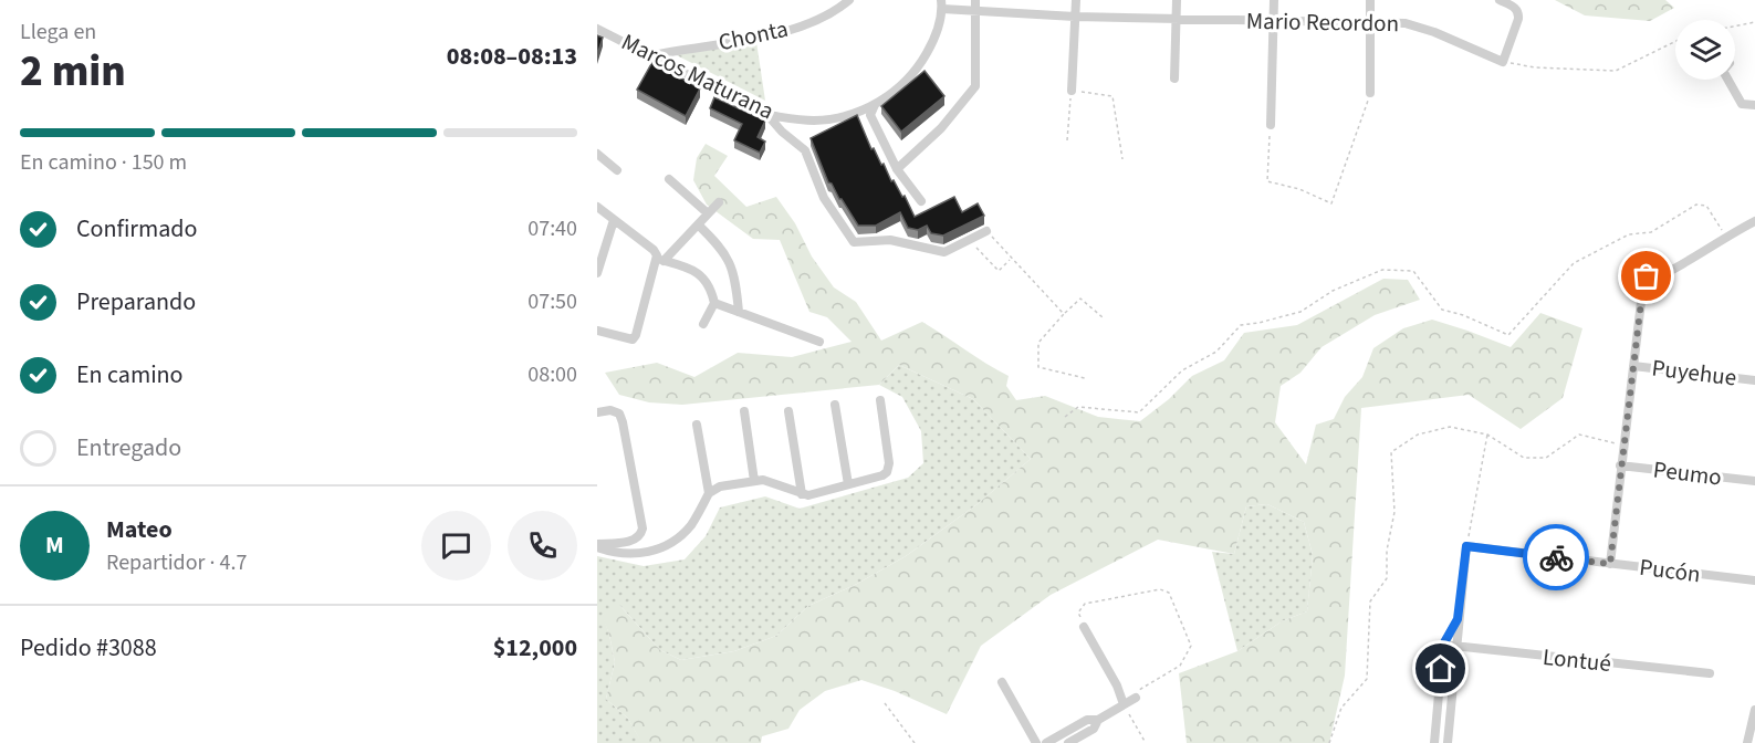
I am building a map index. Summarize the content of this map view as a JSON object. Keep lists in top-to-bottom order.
{
  "streets": {
    "street": [
      "Mario Recordon",
      "Chonta",
      "Marcos Maturana",
      "Puyehue",
      "Peumo",
      "Pucón",
      "Lontué"
    ]
  },
  "crossings": [
    ["Mario Recordon", "Marcos Maturana"],
    ["Chonta", "Marcos Maturana"]
  ],
  "page": {
    "heading": ["2 min", "Llega en", "08:08–08:13"],
    "panel": [
      "Mateo",
      "Repartidor · 4.7",
      "Pedido #3088",
      "$12,000"
    ],
    "bar": "En camino · 150 m",
    "list": [
      ["Confirmado", "07:40"],
      ["Preparando", "07:50"],
      ["En camino", "08:00"],
      "Entregado"
    ],
    "round": "M"
  }
}
